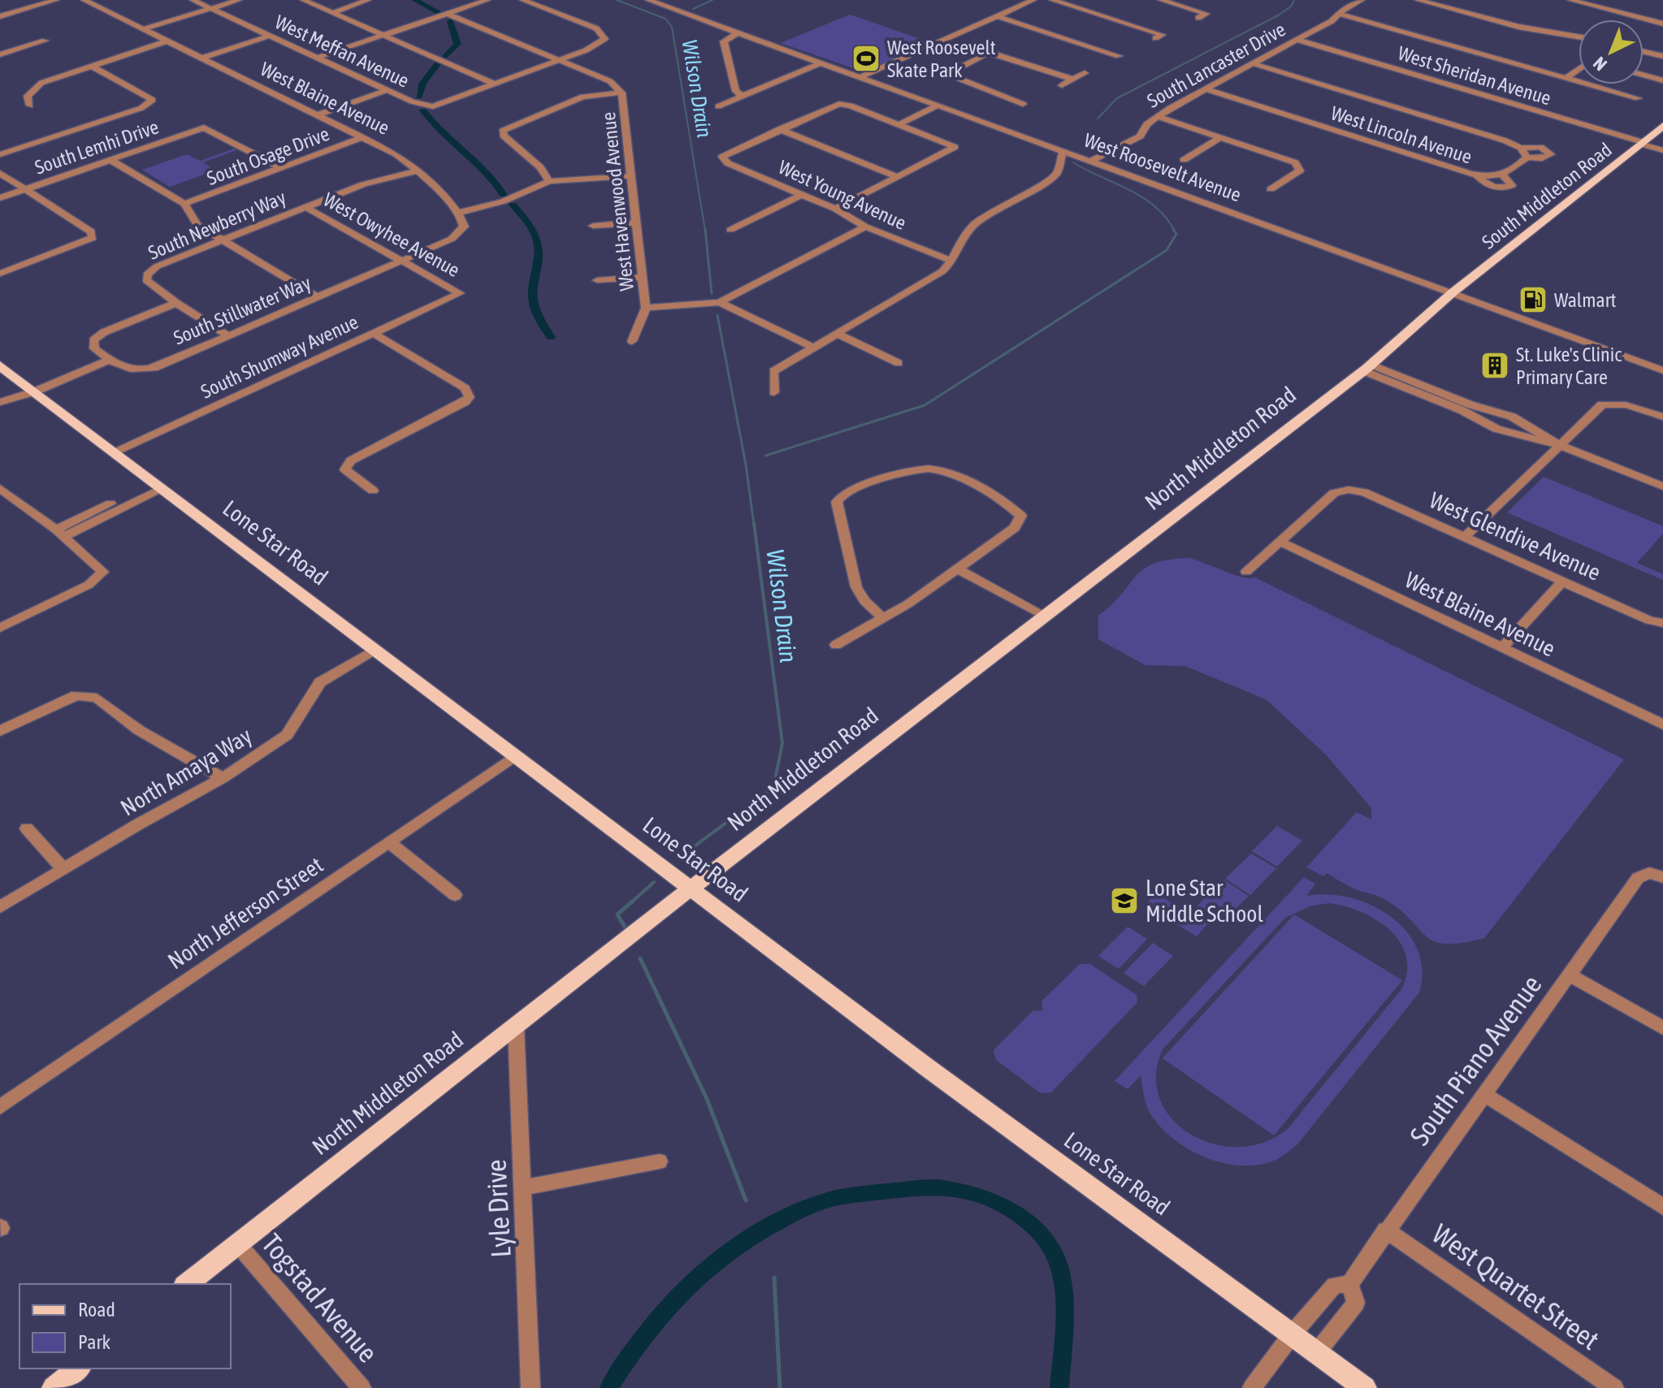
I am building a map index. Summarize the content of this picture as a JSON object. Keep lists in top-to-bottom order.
{
  "streets": {
    "main road": ["South Middleton Road", "North Middleton Road", "Lone Star Road"],
    "street": [
      "West Meffan Avenue",
      "South Lancaster Drive",
      "West Sheridan Avenue",
      "West Blaine Avenue",
      "West Lincoln Avenue",
      "South Lemhi Drive",
      "South Osage Drive",
      "West Roosevelt Avenue",
      "West Young Avenue",
      "West Havenwood Avenue",
      "South Newberry Way",
      "West Owyhee Avenue",
      "South Stillwater Way",
      "South Shumway Avenue",
      "West Glendive Avenue",
      "North Amaya Way",
      "North Jefferson Street",
      "South Piano Avenue",
      "Lyle Drive",
      "West Quartet Street",
      "Togstad Avenue"
    ]
  },
  "crossings": [
    ["South Lancaster Drive", "West Sheridan Avenue"],
    ["South Lancaster Drive", "West Lincoln Avenue"],
    ["South Lancaster Drive", "West Roosevelt Avenue"],
    ["West Sheridan Avenue", "South Middleton Road"],
    ["West Blaine Avenue", "South Osage Drive"],
    ["West Blaine Avenue", "South Newberry Way"],
    ["West Blaine Avenue", "South Stillwater Way"],
    ["West Blaine Avenue", "West Glendive Avenue"],
    ["South Lemhi Drive", "South Osage Drive"],
    ["West Roosevelt Avenue", "South Middleton Road"],
    ["West Roosevelt Avenue", "North Middleton Road"],
    ["South Middleton Road", "North Middleton Road"],
    ["South Newberry Way", "West Owyhee Avenue"],
    ["West Owyhee Avenue", "South Stillwater Way"],
    ["West Owyhee Avenue", "South Shumway Avenue"],
    ["South Shumway Avenue", "Lone Star Road"],
    ["North Middleton Road", "Lone Star Road"],
    ["North Middleton Road", "Lyle Drive"],
    ["North Middleton Road", "Togstad Avenue"],
    ["Lone Star Road", "North Amaya Way"],
    ["Lone Star Road", "North Jefferson Street"],
    ["Lone Star Road", "South Piano Avenue"],
    ["South Piano Avenue", "West Quartet Street"]
  ],
  "water": ["Wilson Drain"],
  "places": {
    "sports": ["West Roosevelt Skate Park"],
    "fuel station": ["Walmart"],
    "building": ["St. Luke's Clinic Primary Care"],
    "school or university": ["Lone Star Middle School"]
  },
  "legend": ["Road", "Park"],
  "north": "bottom left"
}
